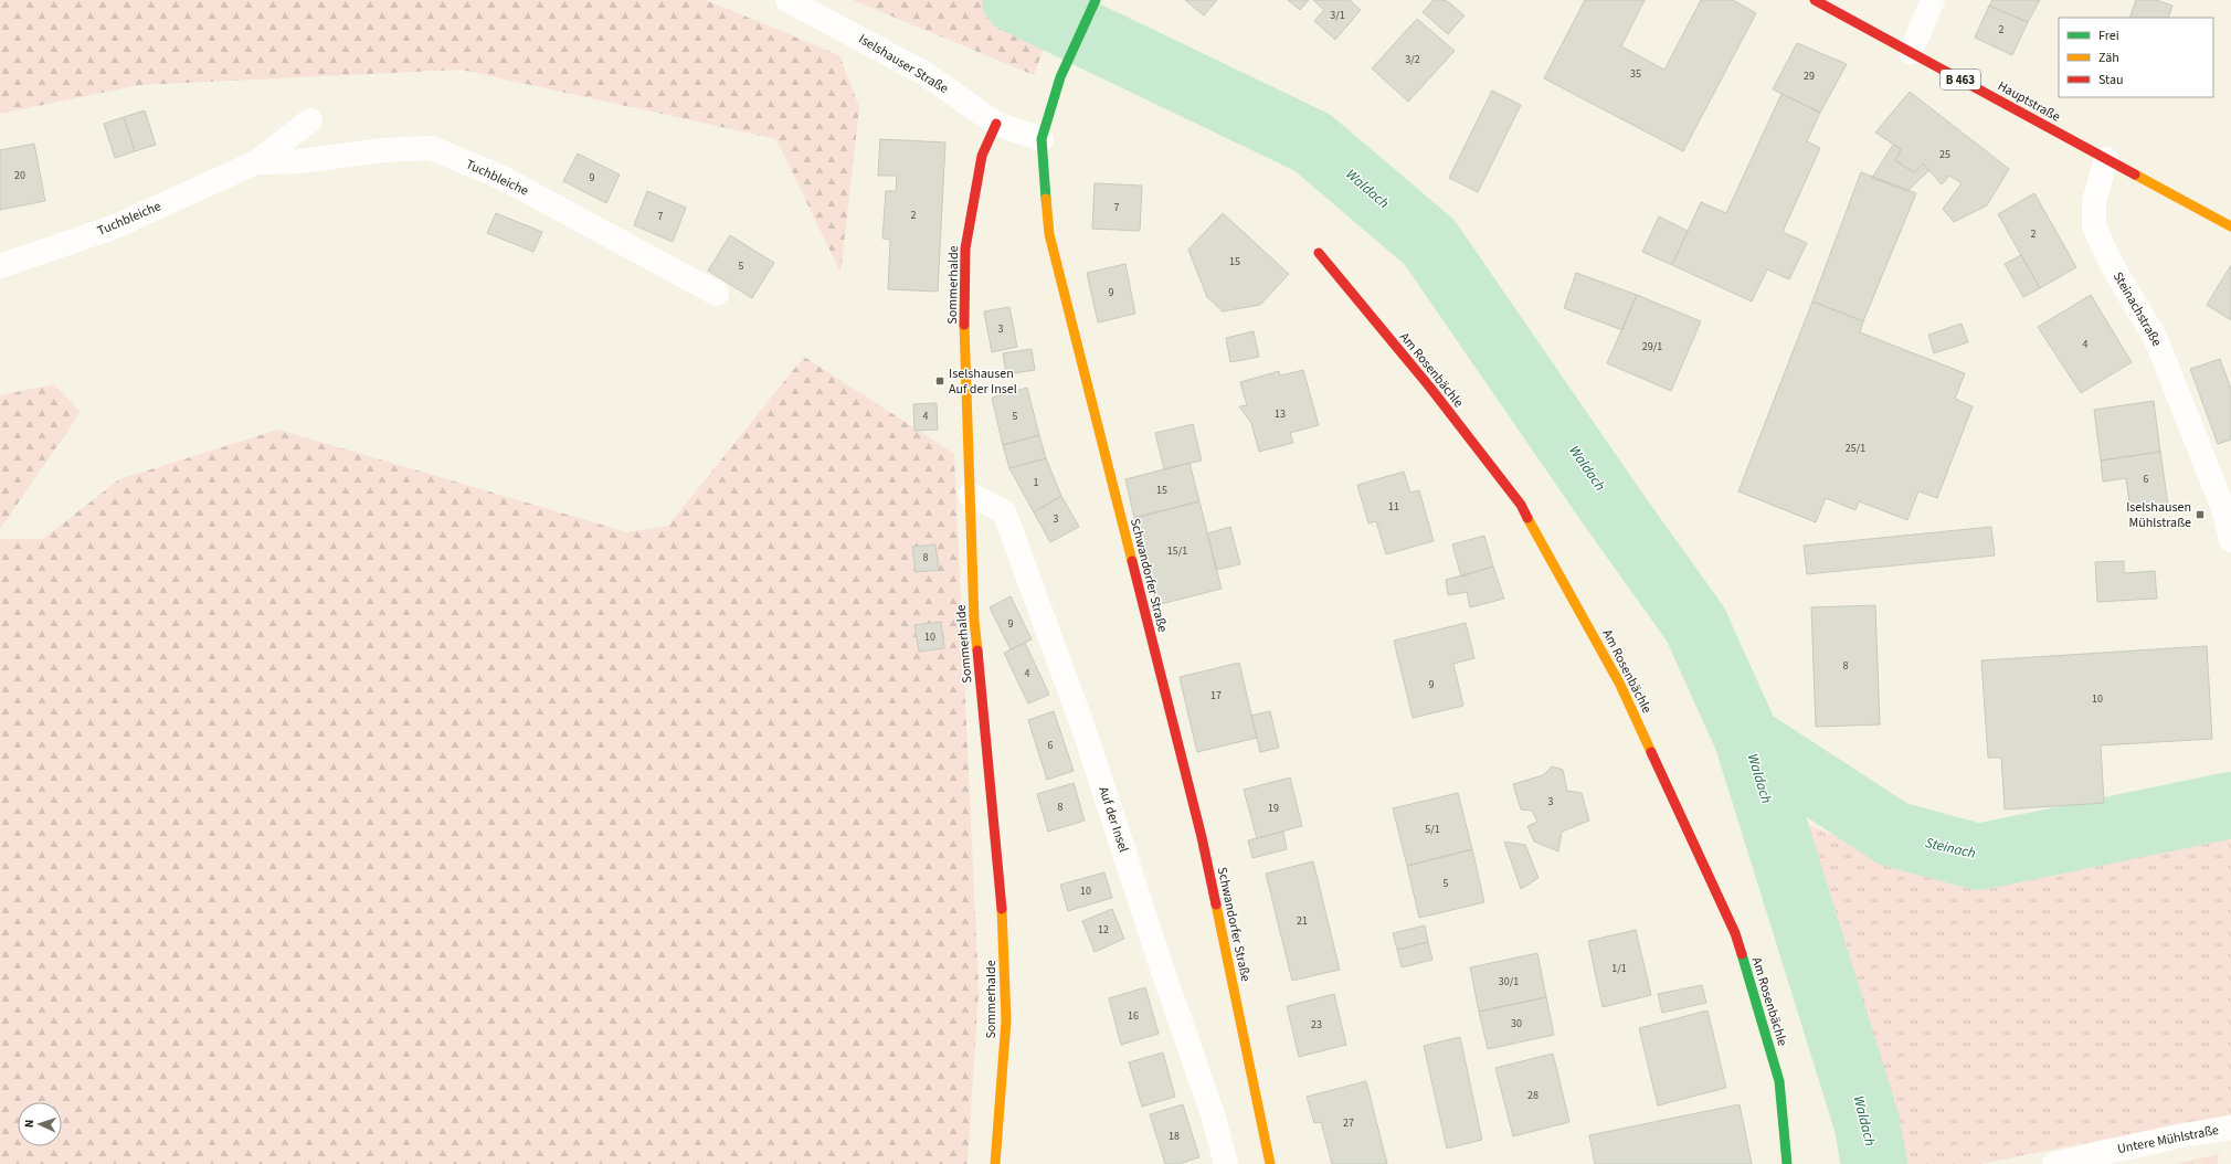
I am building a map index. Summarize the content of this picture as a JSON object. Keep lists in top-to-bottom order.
{
  "streets": {
    "street": [
      "Iselshauser Straße",
      "B 463",
      "Hauptstraße",
      "Tuchbleiche",
      "Sommerhalde",
      "Steinachstraße",
      "Am Rosenbächle",
      "Schwandorfer Straße",
      "Auf der Insel",
      "Untere Mühlstraße"
    ]
  },
  "crossings": [
    ["Iselshauser Straße", "Sommerhalde"],
    ["Iselshauser Straße", "Schwandorfer Straße"],
    ["Hauptstraße", "Steinachstraße"],
    ["Sommerhalde", "Auf der Insel"]
  ],
  "water": ["Waldach", "Steinach"],
  "places": {
    "transit": ["Iselshausen Auf der Insel", "Iselshausen Mühlstraße"]
  },
  "house_numbers": [
    "3/1",
    "2",
    "3/2",
    "35",
    "29",
    "25",
    "20",
    "9",
    "7",
    "2",
    "7",
    "2",
    "15",
    "5",
    "9",
    "3",
    "4",
    "29/1",
    "13",
    "4",
    "5",
    "25/1",
    "6",
    "1",
    "15",
    "11",
    "3",
    "15/1",
    "8",
    "9",
    "10",
    "8",
    "4",
    "9",
    "17",
    "10",
    "6",
    "3",
    "8",
    "19",
    "5/1",
    "5",
    "10",
    "21",
    "12",
    "1/1",
    "30/1",
    "16",
    "30",
    "23",
    "28",
    "27",
    "18"
  ],
  "legend": ["Frei", "Zäh", "Stau"],
  "north": "left"
}
